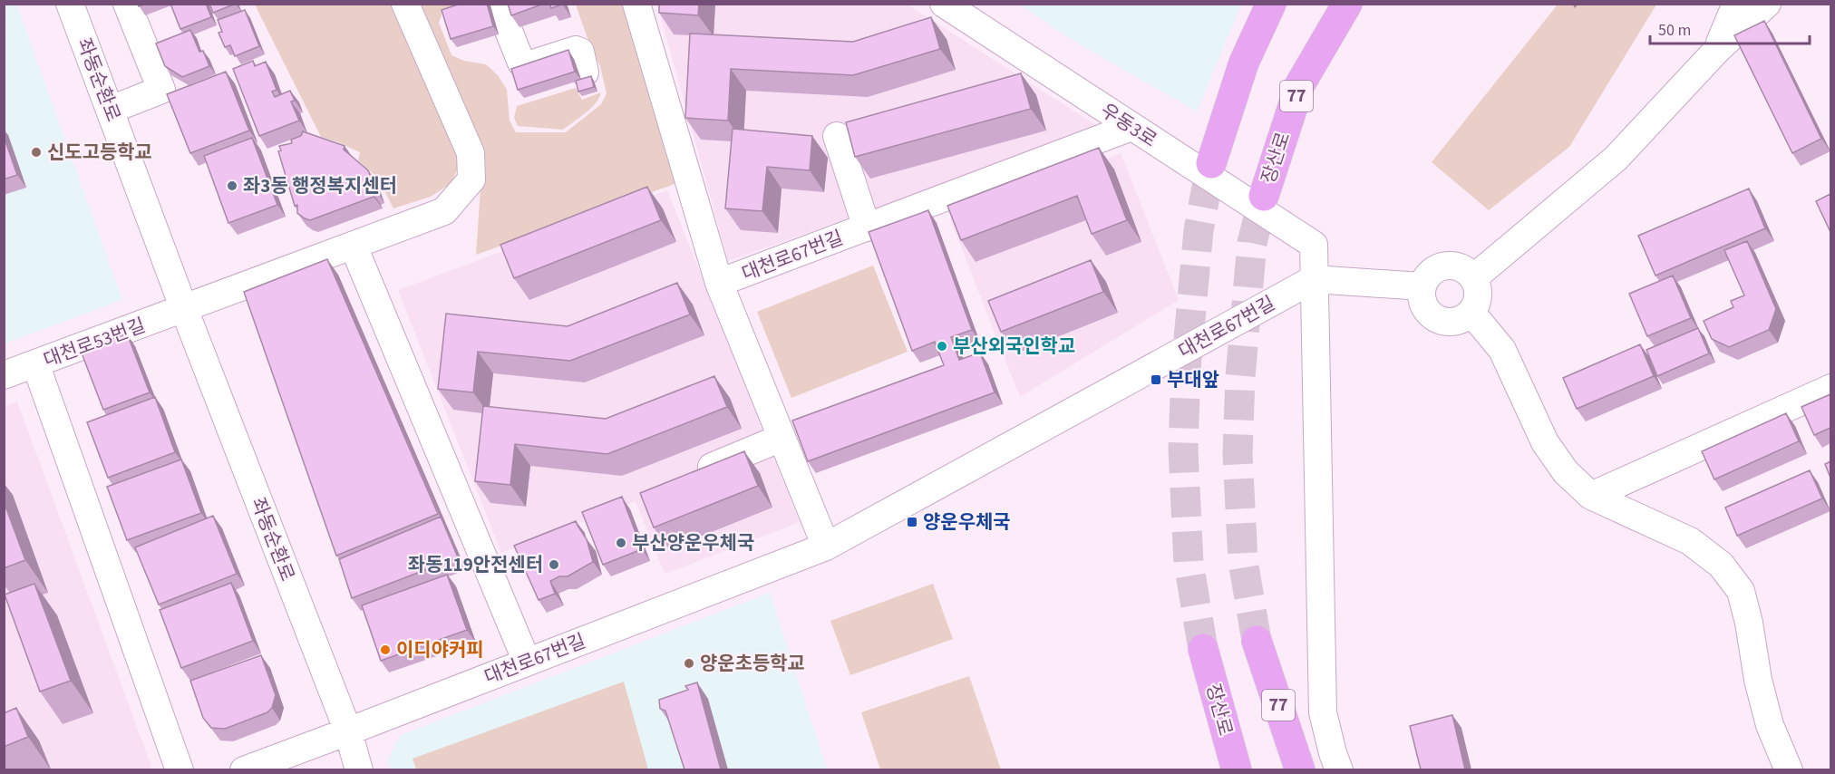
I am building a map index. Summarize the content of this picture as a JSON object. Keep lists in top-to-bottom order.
{
  "streets": {
    "highway": ["77", "장산로"],
    "street": [
      "좌동순환로",
      "우동3로",
      "대천로67번길",
      "대천로53번길"
    ]
  },
  "crossings": [
    ["좌동순환로", "대천로67번길"],
    ["좌동순환로", "대천로53번길"],
    ["우동3로", "대천로67번길"]
  ],
  "places": {
    "other": [
      "신도고등학교",
      "좌3동 행정복지센터",
      "부산외국인학교",
      "부산양운우체국",
      "좌동119안전센터",
      "이디야커피",
      "양운초등학교"
    ],
    "transit": ["부대앞", "양운우체국"]
  },
  "scale_bar": "50 m"
}
